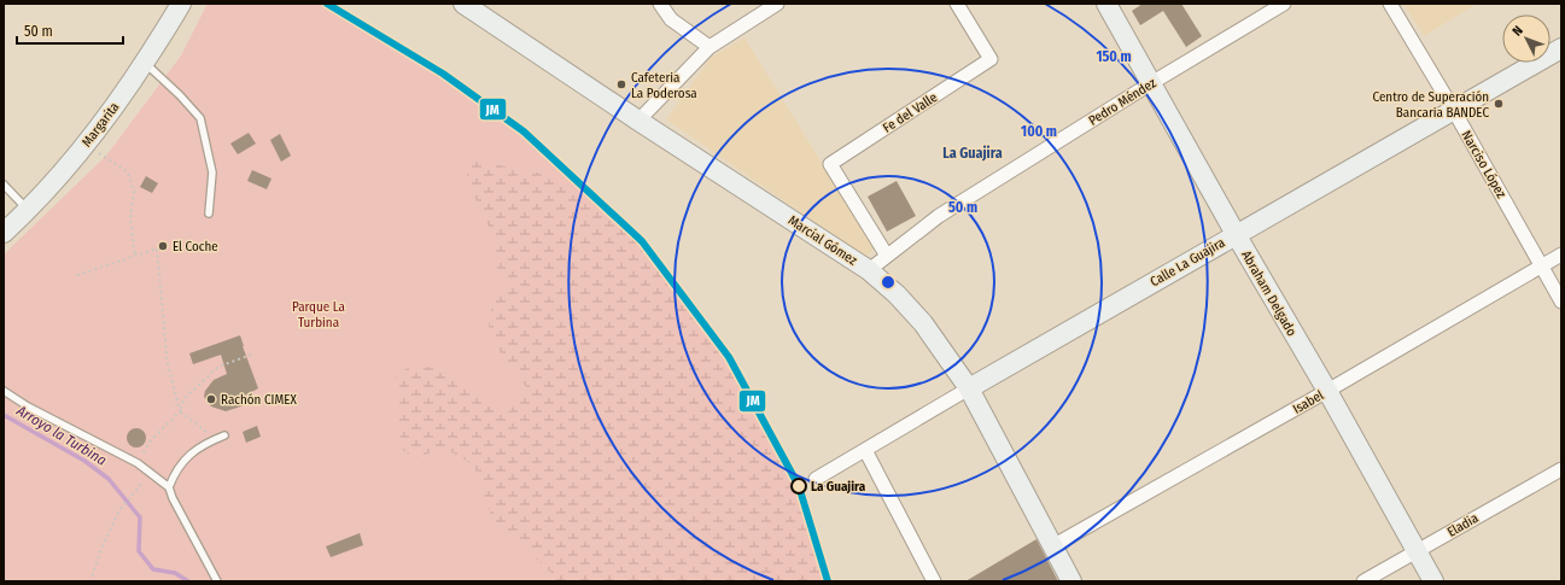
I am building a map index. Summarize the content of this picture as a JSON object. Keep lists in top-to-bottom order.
{
  "streets": {
    "main road": [
      "Margarita",
      "Marcial Gómez",
      "Calle La Guajira",
      "Abraham Delgado"
    ],
    "street": [
      "Pedro Méndez",
      "Fe del Valle",
      "Narciso López",
      "Isabel",
      "Eladia"
    ]
  },
  "crossings": [
    ["Pedro Méndez", "Fe del Valle"],
    ["Pedro Méndez", "Marcial Gómez"],
    ["Pedro Méndez", "Abraham Delgado"],
    ["Narciso López", "Calle La Guajira"],
    ["Narciso López", "Isabel"],
    ["Marcial Gómez", "Calle La Guajira"],
    ["Marcial Gómez", "Isabel"],
    ["Calle La Guajira", "Abraham Delgado"],
    ["Abraham Delgado", "Isabel"],
    ["Abraham Delgado", "Eladia"]
  ],
  "districts": ["La Guajira"],
  "water": ["Arroyo la Turbina"],
  "parks": ["Parque La Turbina"],
  "places": [
    "Cafeteria La Poderosa",
    "Centro de Superación Bancaria BANDEC",
    "El Coche",
    "Rachón CIMEX",
    "La Guajira"
  ],
  "lines": ["transit line JM"],
  "scale_bar": "50 m",
  "north": "top left",
  "rings": ["150 m", "100 m", "50 m"]
}
